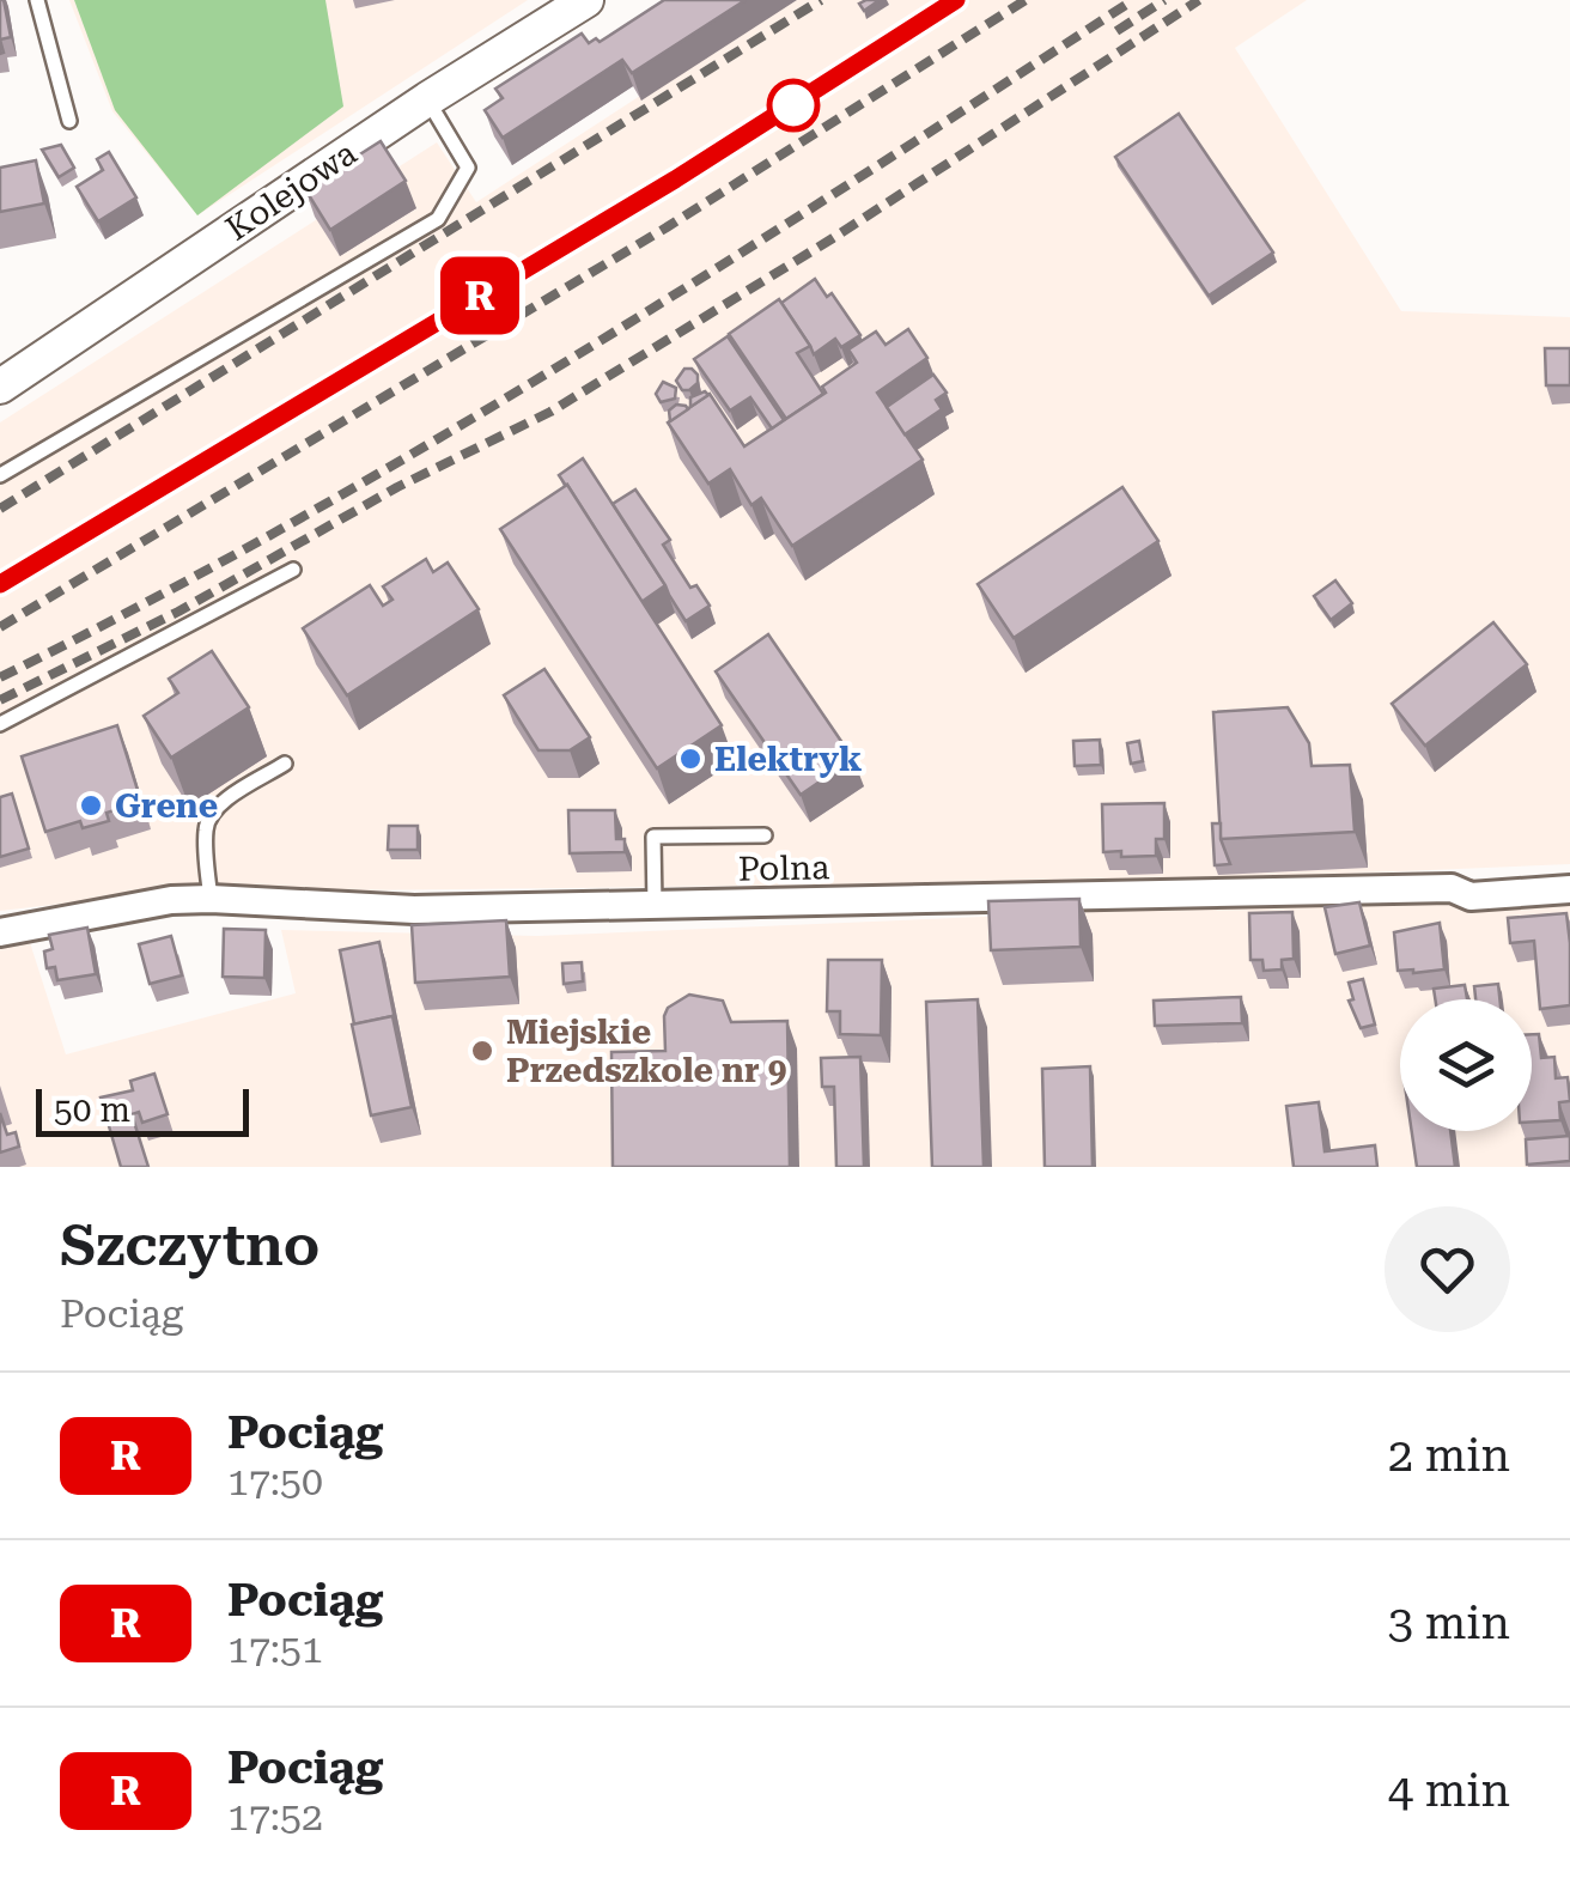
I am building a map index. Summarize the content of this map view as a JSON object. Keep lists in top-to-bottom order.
{
  "streets": {
    "street": ["Kolejowa", "Polna"]
  },
  "places": ["Elektryk", "Grene", "Miejskie Przedszkole nr 9"],
  "scale_bar": "50 m",
  "page": {
    "on_map": "R",
    "scale": "50 m",
    "heading": ["Szczytno", "Pociąg"],
    "list": [
      {
        "mark": "R",
        "name": "Pociąg",
        "note": "17:50",
        "value": "2 min"
      },
      {
        "mark": "R",
        "name": "Pociąg",
        "note": "17:51",
        "value": "3 min"
      },
      {
        "mark": "R",
        "name": "Pociąg",
        "note": "17:52",
        "value": "4 min"
      }
    ]
  }
}
